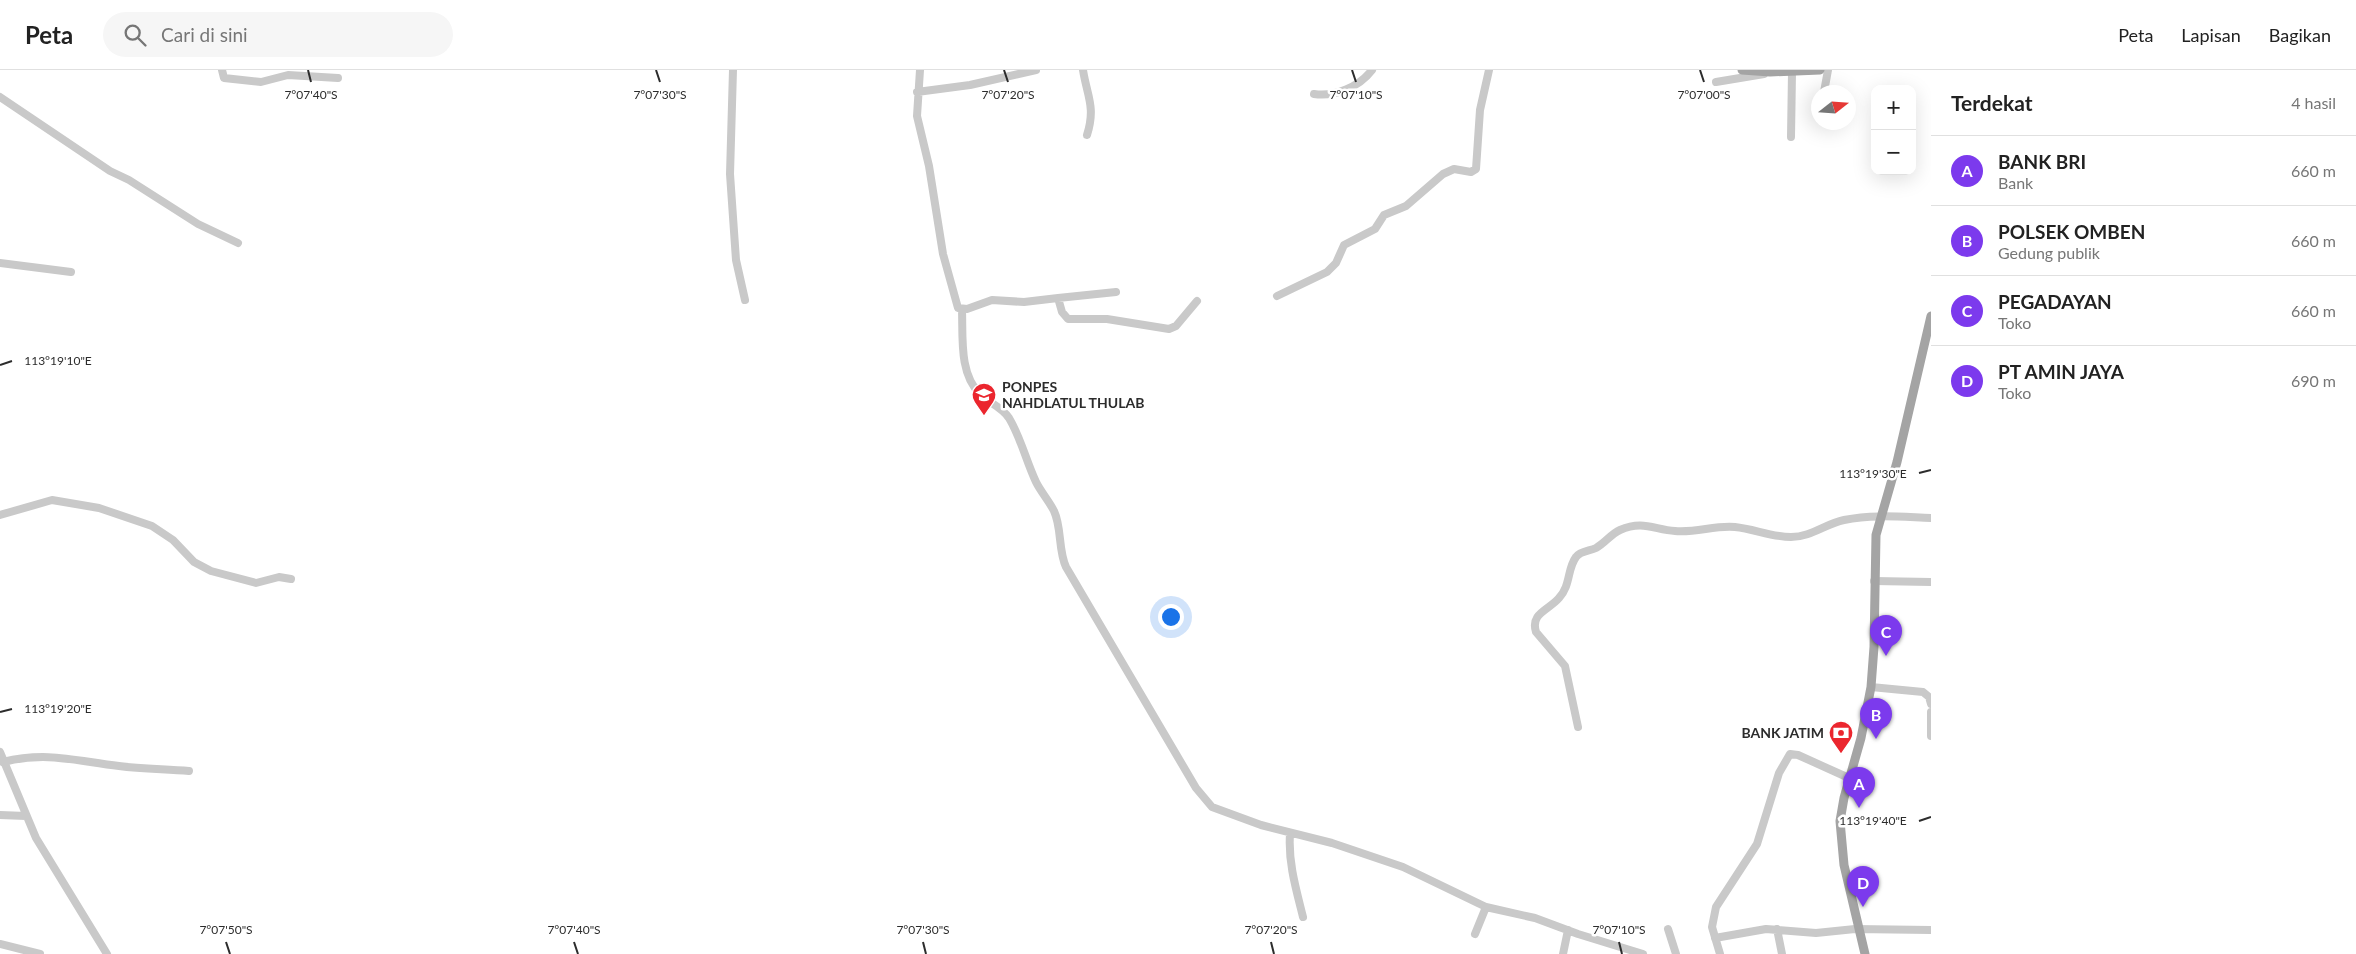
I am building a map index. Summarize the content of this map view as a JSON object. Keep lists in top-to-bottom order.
{
  "places": {
    "school or university": ["PONPES NAHDLATUL THULAB"],
    "bank": ["BANK JATIM"]
  },
  "north": "right",
  "page": {
    "header": "Peta",
    "search": "Cari di sini",
    "nav": ["Peta", "Lapisan", "Bagikan"],
    "heading": ["Terdekat", "4 hasil"],
    "map_buttons": ["+", "−"],
    "list": [
      {
        "mark": "A",
        "name": "BANK BRI",
        "note": "Bank",
        "value": "660 m"
      },
      {
        "mark": "B",
        "name": "POLSEK OMBEN",
        "note": "Gedung publik",
        "value": "660 m"
      },
      {
        "mark": "C",
        "name": "PEGADAYAN",
        "note": "Toko",
        "value": "660 m"
      },
      {
        "mark": "D",
        "name": "PT AMIN JAYA",
        "note": "Toko",
        "value": "690 m"
      }
    ],
    "pins": [
      "C",
      "B",
      "A",
      "D"
    ]
  },
  "coordinates": [
    "7°07'40\"S",
    "7°07'30\"S",
    "7°07'20\"S",
    "7°07'10\"S",
    "7°07'00\"S",
    "113°19'10\"E",
    "113°19'30\"E",
    "113°19'20\"E",
    "113°19'40\"E",
    "7°07'50\"S"
  ]
}
